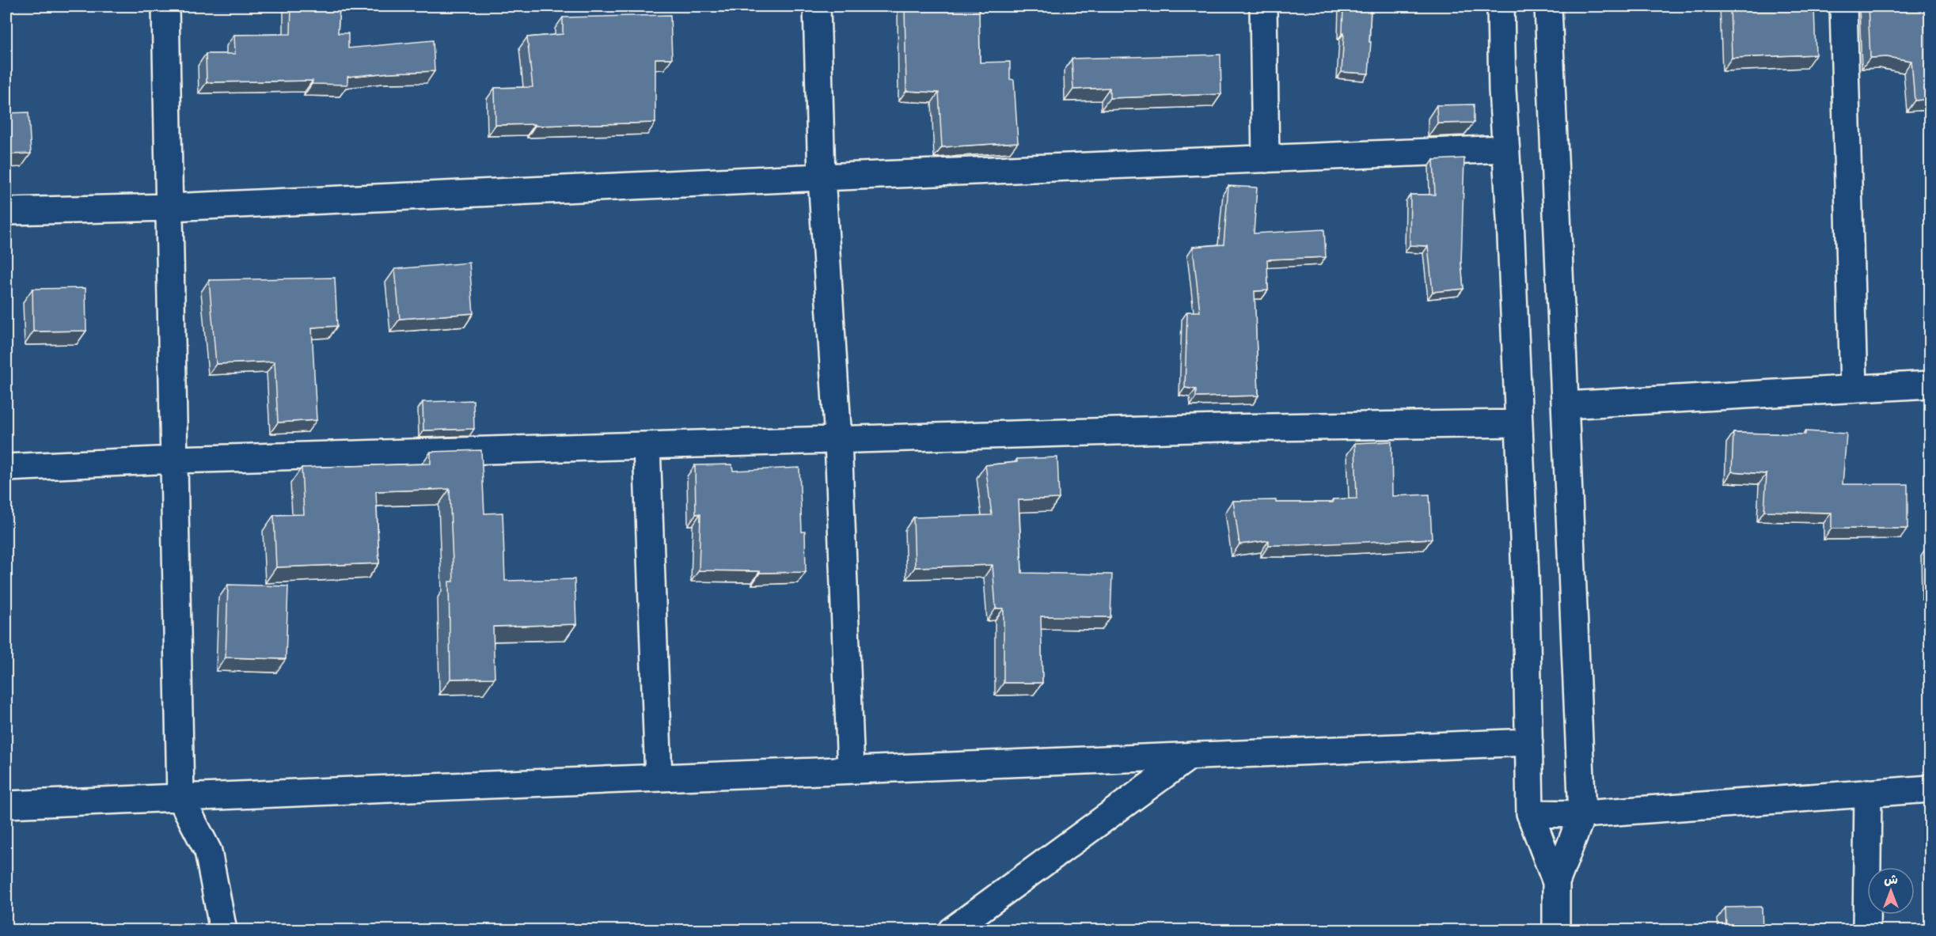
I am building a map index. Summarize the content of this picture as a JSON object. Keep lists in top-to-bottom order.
{
  "north": "top"
}
